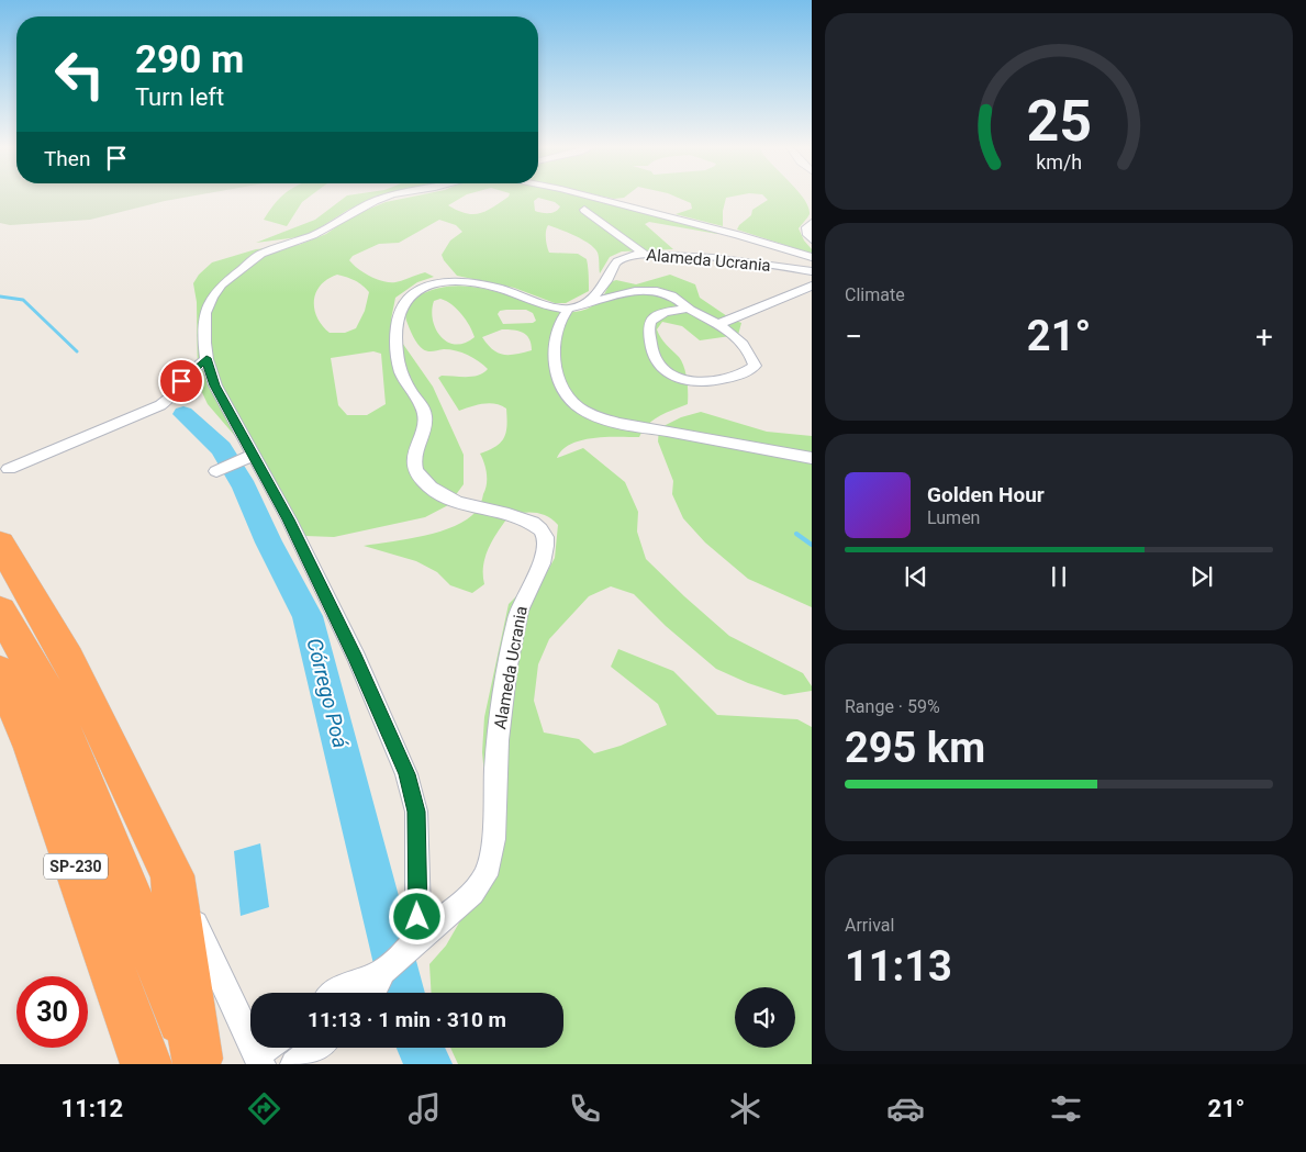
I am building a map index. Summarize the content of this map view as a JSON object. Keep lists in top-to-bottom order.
{
  "streets": {
    "highway": ["SP-230"],
    "street": ["Alameda Ucrania"]
  },
  "water": ["Córrego Poá"],
  "page": {
    "turn": ["290 m", "Turn left"],
    "then": "Then",
    "tile": [
      "Climate",
      ["Range · 59%", "295 km"],
      ["Arrival", "11:13"]
    ],
    "heat": ["−", "21°", "+"],
    "song": ["Golden Hour", "Lumen"],
    "limit": "30",
    "trip": "11:13 · 1 min · 310 m",
    "tabs": ["11:12", "21°"],
    "gauge": ["25", "km/h"]
  }
}
